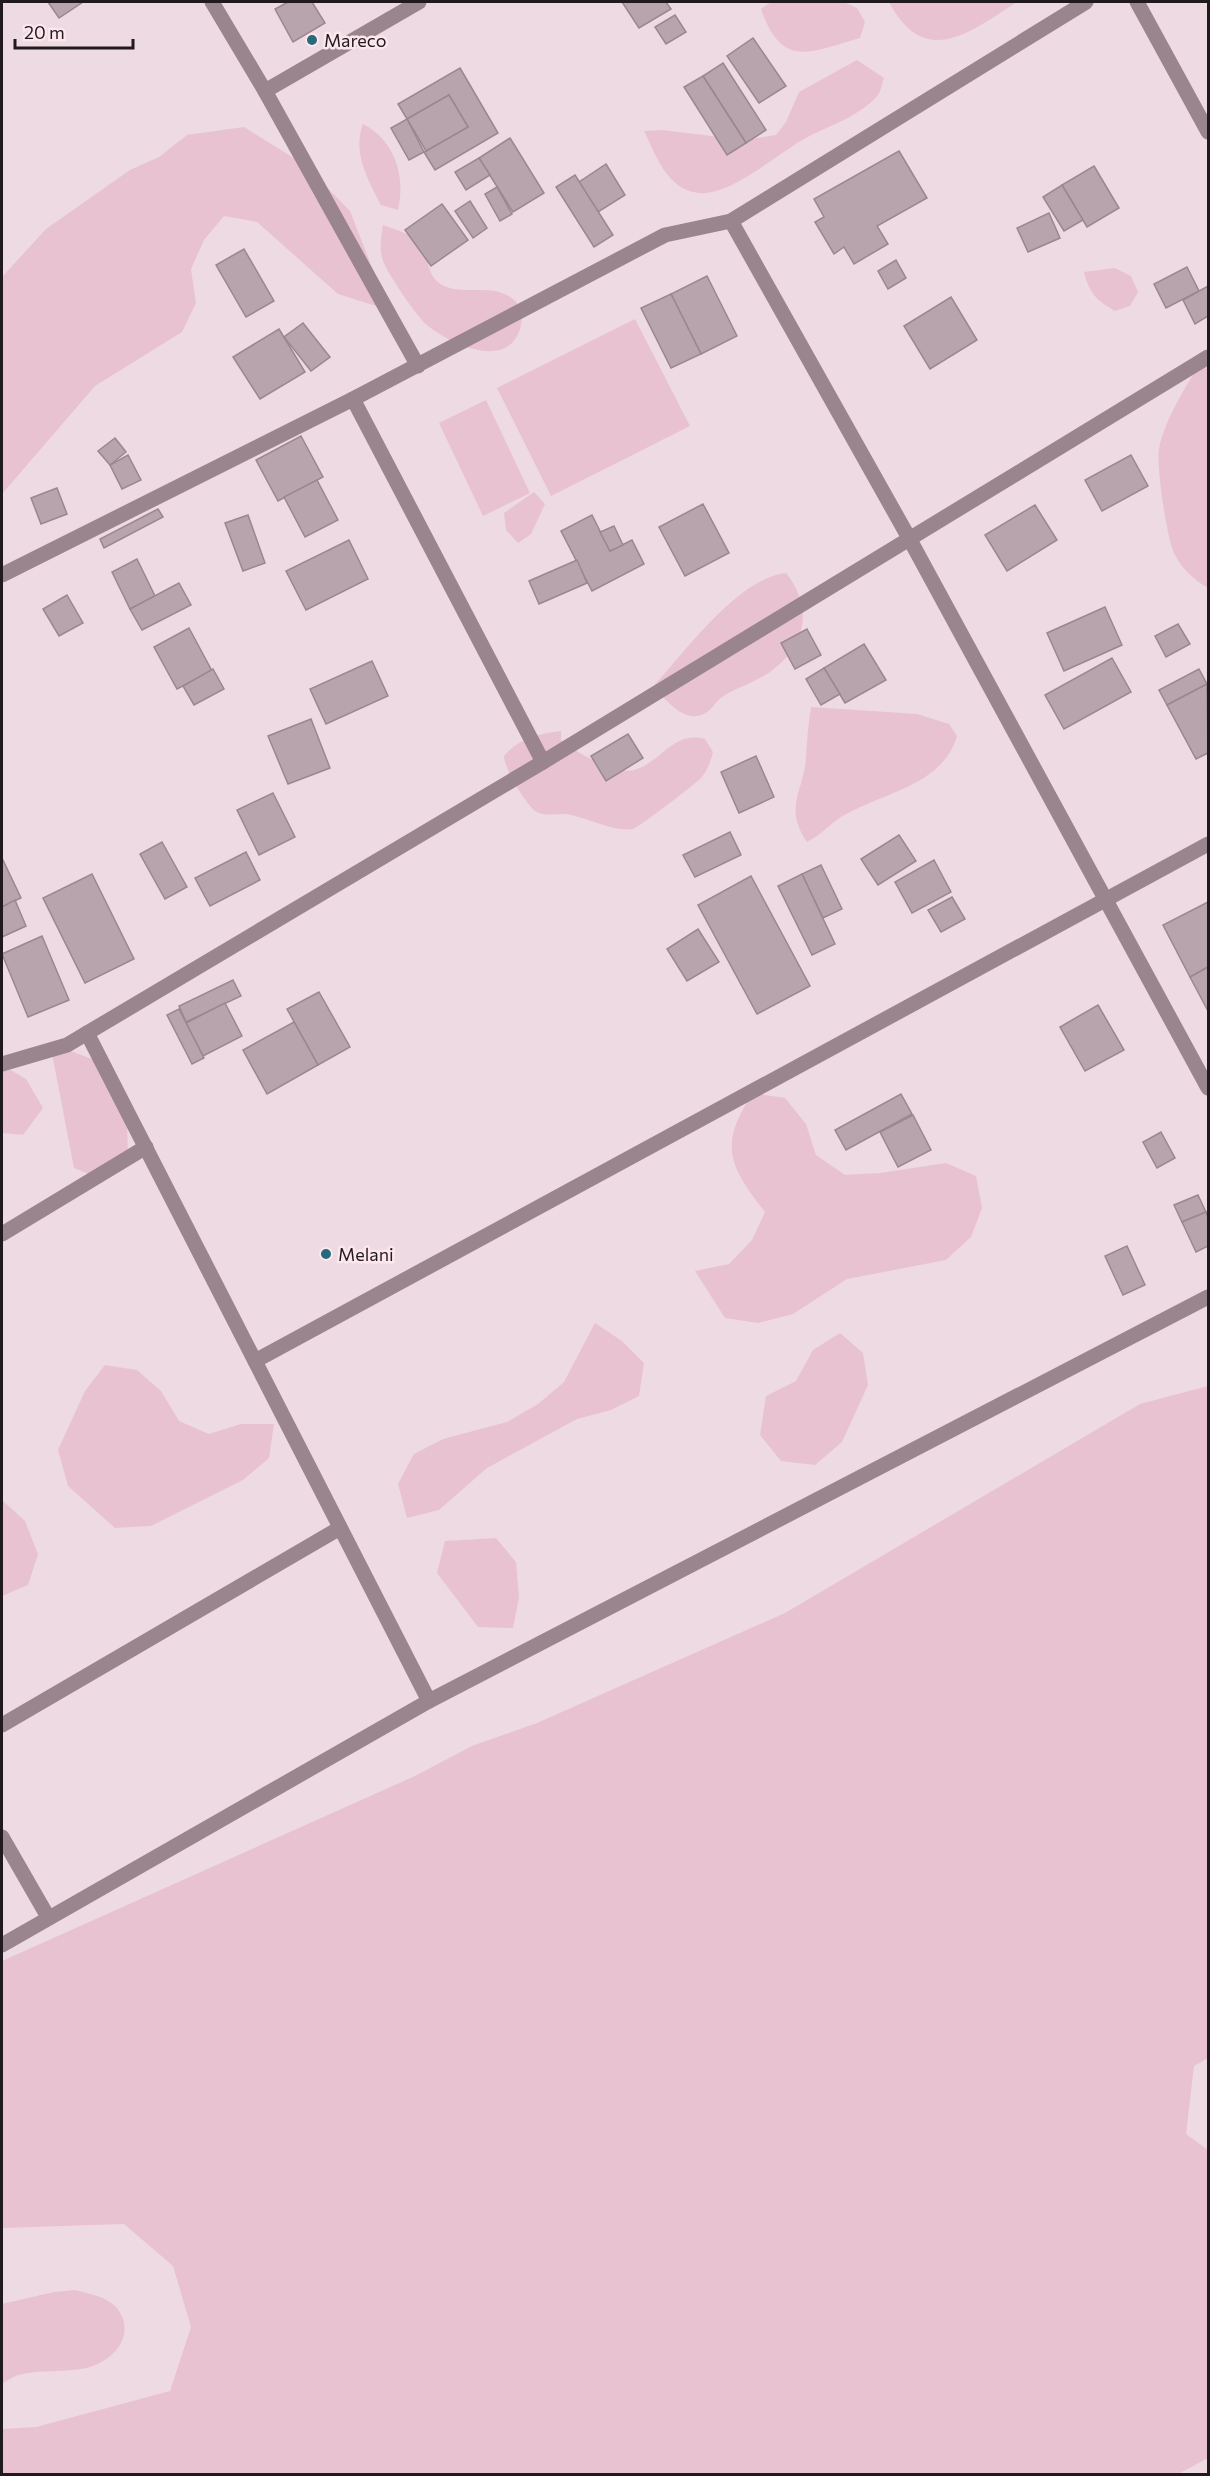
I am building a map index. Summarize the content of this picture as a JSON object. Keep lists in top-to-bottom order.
{
  "places": ["Mareco", "Melani"],
  "scale_bar": "20 m"
}
